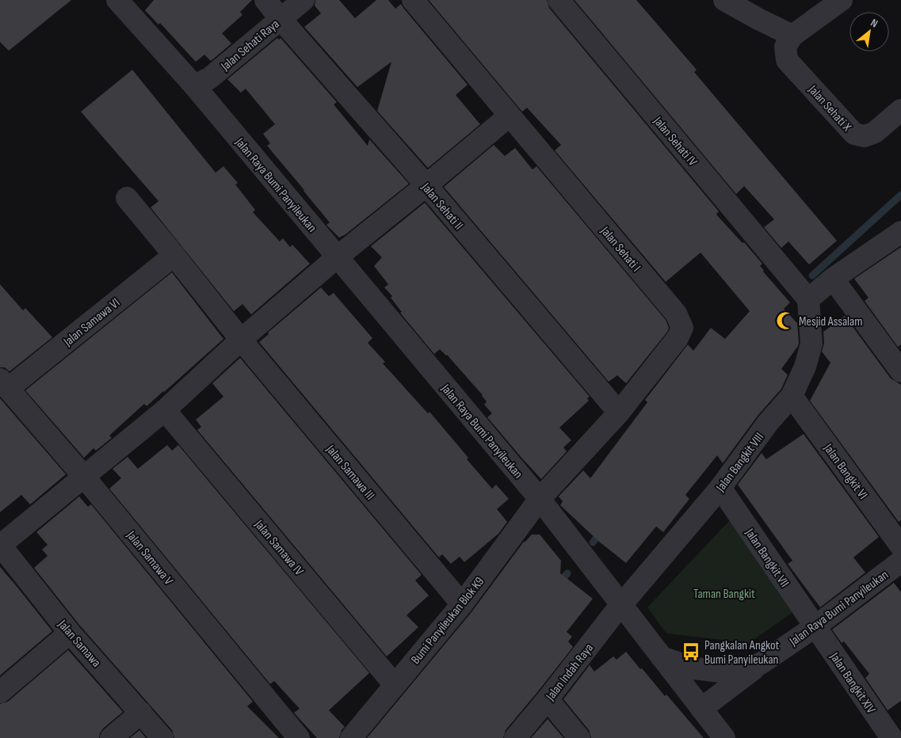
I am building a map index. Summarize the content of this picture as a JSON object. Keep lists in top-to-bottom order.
{
  "streets": {
    "street": [
      "Jalan Sehati Raya",
      "Jalan Sehati X",
      "Jalan Sehati IV",
      "Jalan Raya Bumi Panyileukan",
      "Jalan Sehati II",
      "Jalan Sehati I",
      "Jalan Samawa VI",
      "Jalan Bangkit VIII",
      "Jalan Bangkit VI",
      "Jalan Samawa III",
      "Jalan Samawa IV",
      "Jalan Samawa V",
      "Jalan Bangkit VII",
      "Bumi Panyileukan Blok K9",
      "Jalan Samawa",
      "Jalan Indah Raya",
      "Jalan Bangkit XIV"
    ]
  },
  "crossings": [
    ["Jalan Sehati Raya", "Jalan Raya Bumi Panyileukan"],
    ["Jalan Sehati Raya", "Jalan Sehati II"],
    ["Jalan Sehati IV", "Jalan Bangkit VIII"],
    ["Jalan Raya Bumi Panyileukan", "Jalan Sehati I"],
    ["Jalan Raya Bumi Panyileukan", "Jalan Bangkit VIII"],
    ["Jalan Raya Bumi Panyileukan", "Jalan Bangkit VII"],
    ["Jalan Raya Bumi Panyileukan", "Bumi Panyileukan Blok K9"],
    ["Jalan Raya Bumi Panyileukan", "Jalan Indah Raya"],
    ["Jalan Raya Bumi Panyileukan", "Jalan Bangkit XIV"],
    ["Jalan Sehati II", "Jalan Sehati I"],
    ["Jalan Sehati I", "Bumi Panyileukan Blok K9"],
    ["Jalan Samawa VI", "Jalan Samawa V"],
    ["Jalan Bangkit VIII", "Jalan Bangkit VI"],
    ["Jalan Bangkit VIII", "Jalan Bangkit VII"],
    ["Jalan Bangkit VIII", "Jalan Indah Raya"],
    ["Jalan Samawa III", "Bumi Panyileukan Blok K9"],
    ["Jalan Samawa IV", "Bumi Panyileukan Blok K9"],
    ["Jalan Bangkit VII", "Jalan Bangkit XIV"]
  ],
  "parks": ["Taman Bangkit"],
  "places": {
    "mosque": ["Mesjid Assalam"],
    "bus stop": ["Pangkalan Angkot Bumi Panyileukan"]
  },
  "north": "top right"
}
